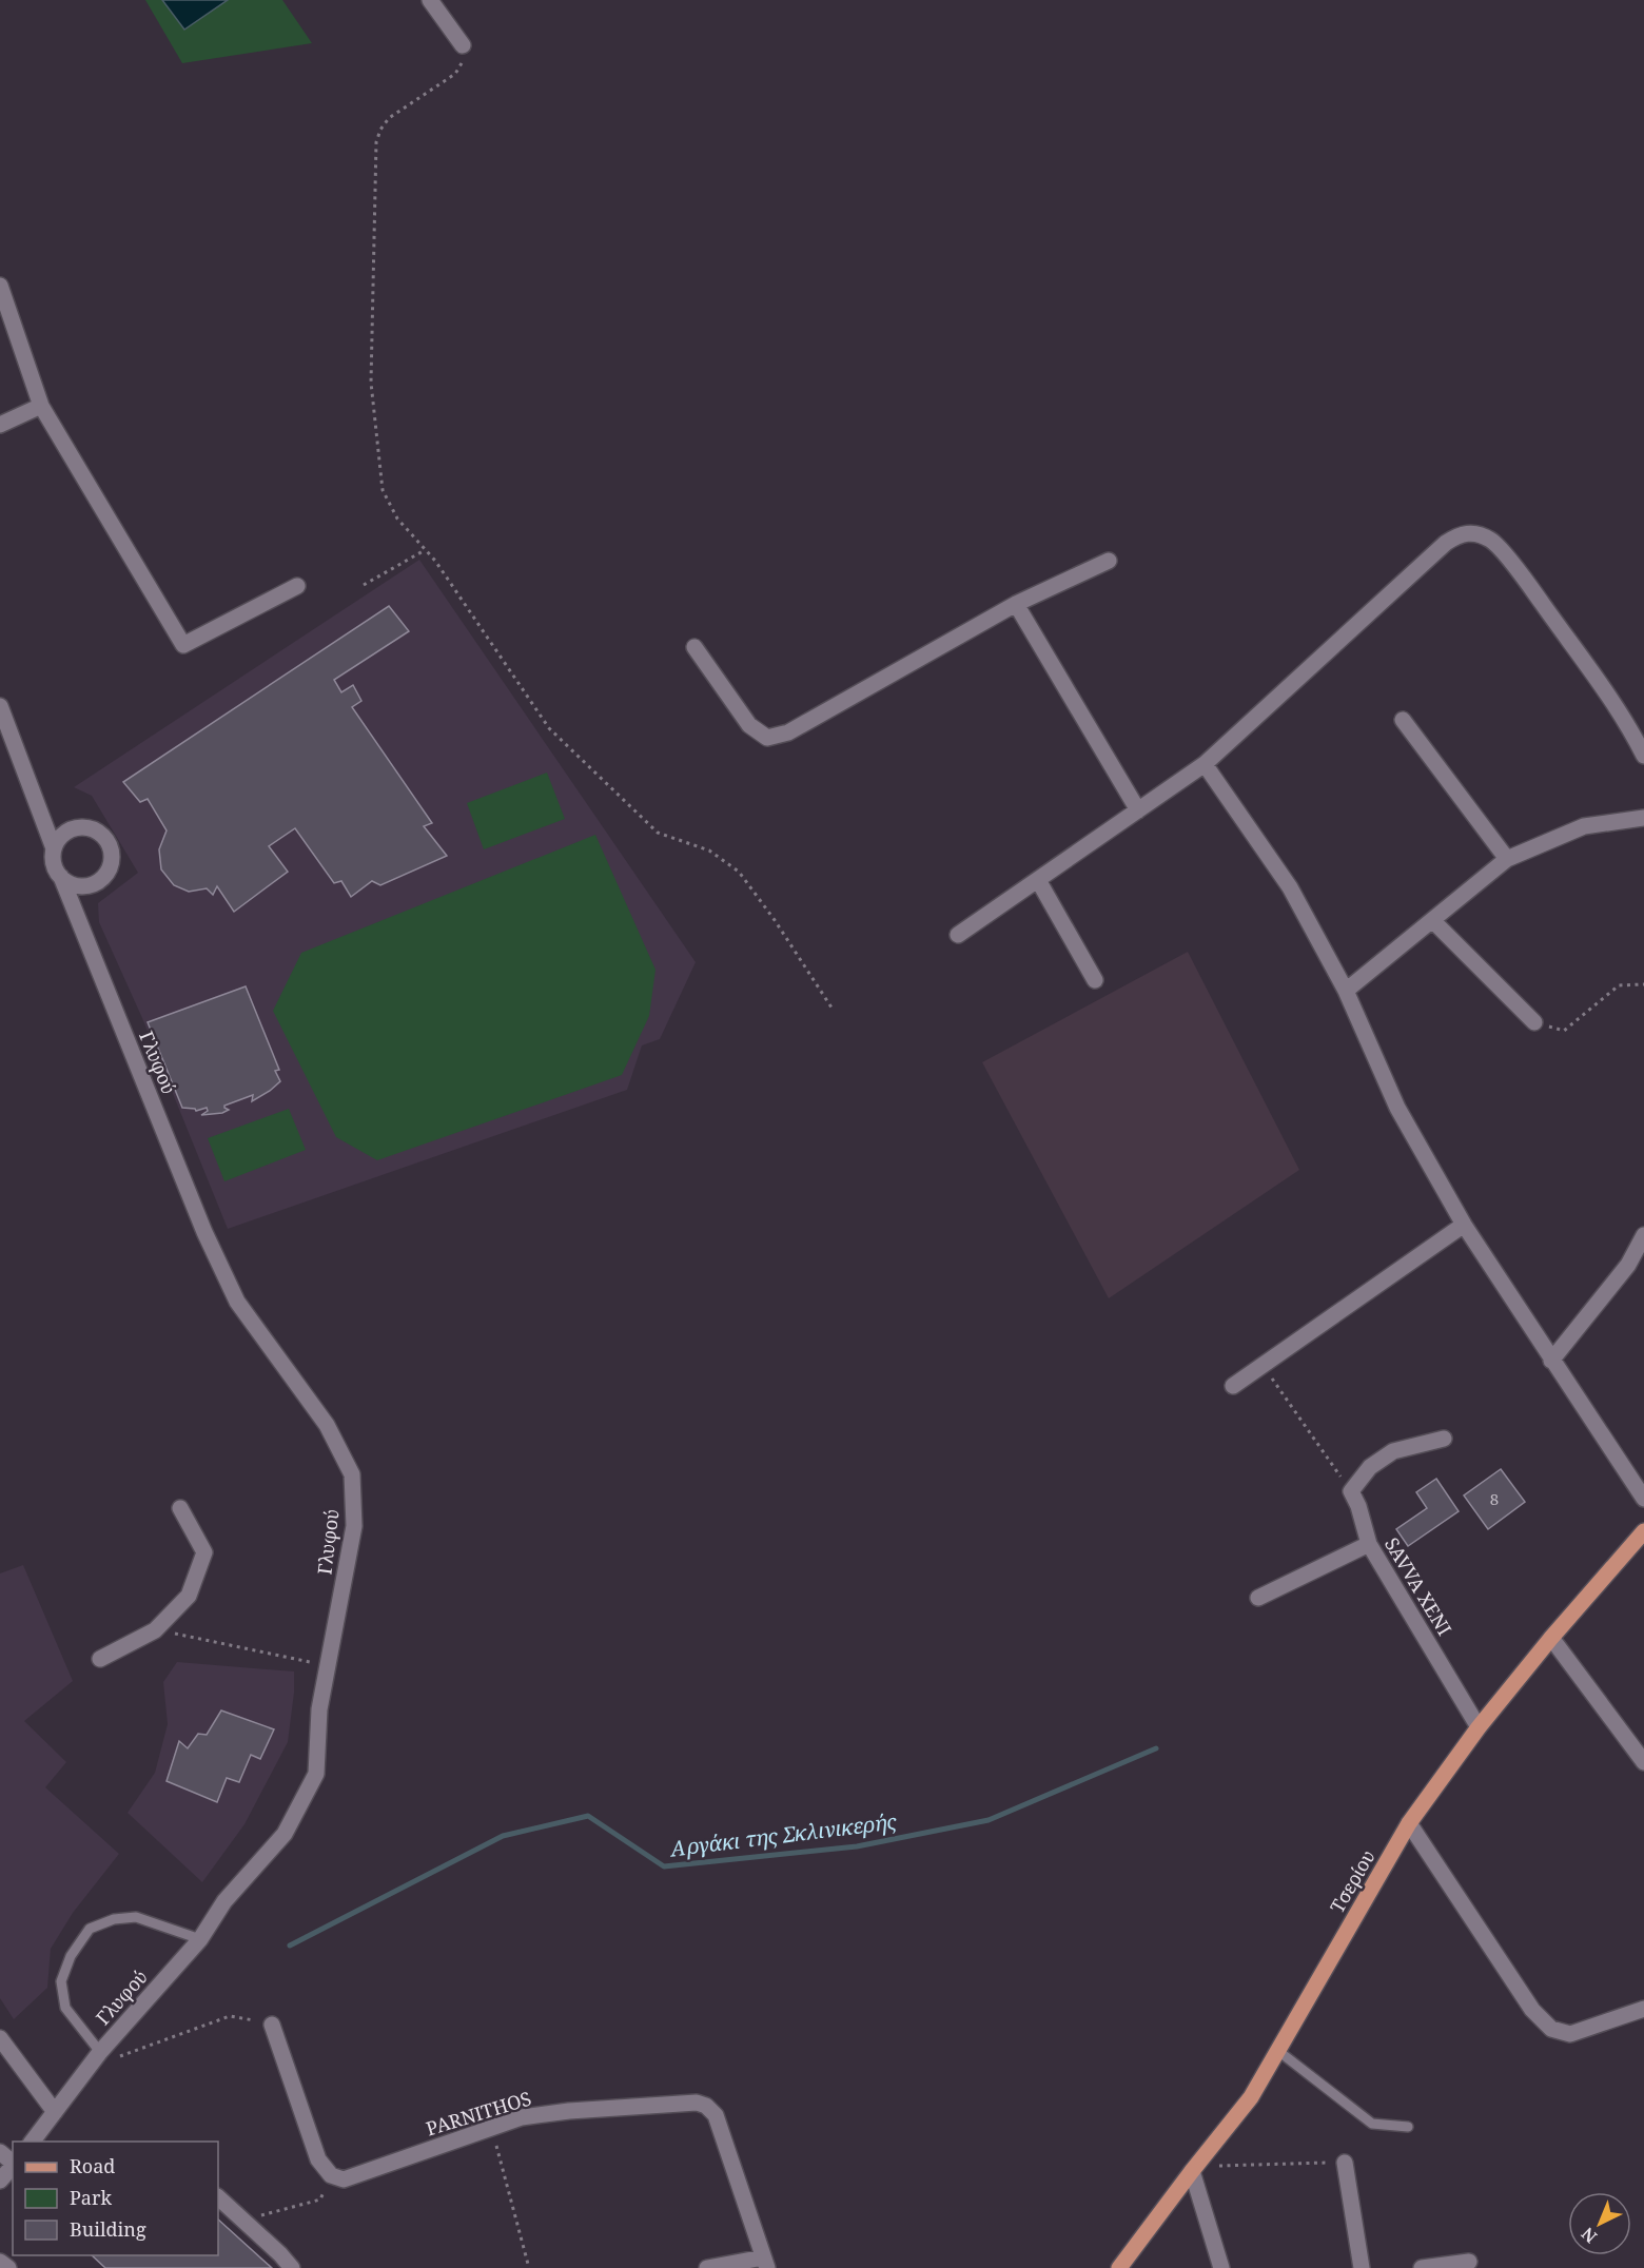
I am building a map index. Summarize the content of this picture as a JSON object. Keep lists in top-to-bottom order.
{
  "streets": {
    "main road": ["Τσερίου"],
    "street": ["Γλυφού", "SAVVA XENI", "PARNITHOS"]
  },
  "crossings": [
    ["SAVVA XENI", "Τσερίου"]
  ],
  "water": ["Αργάκι της Σκλινικερής"],
  "house_numbers": ["8"],
  "legend": ["Road", "Park", "Building"],
  "north": "bottom left"
}
